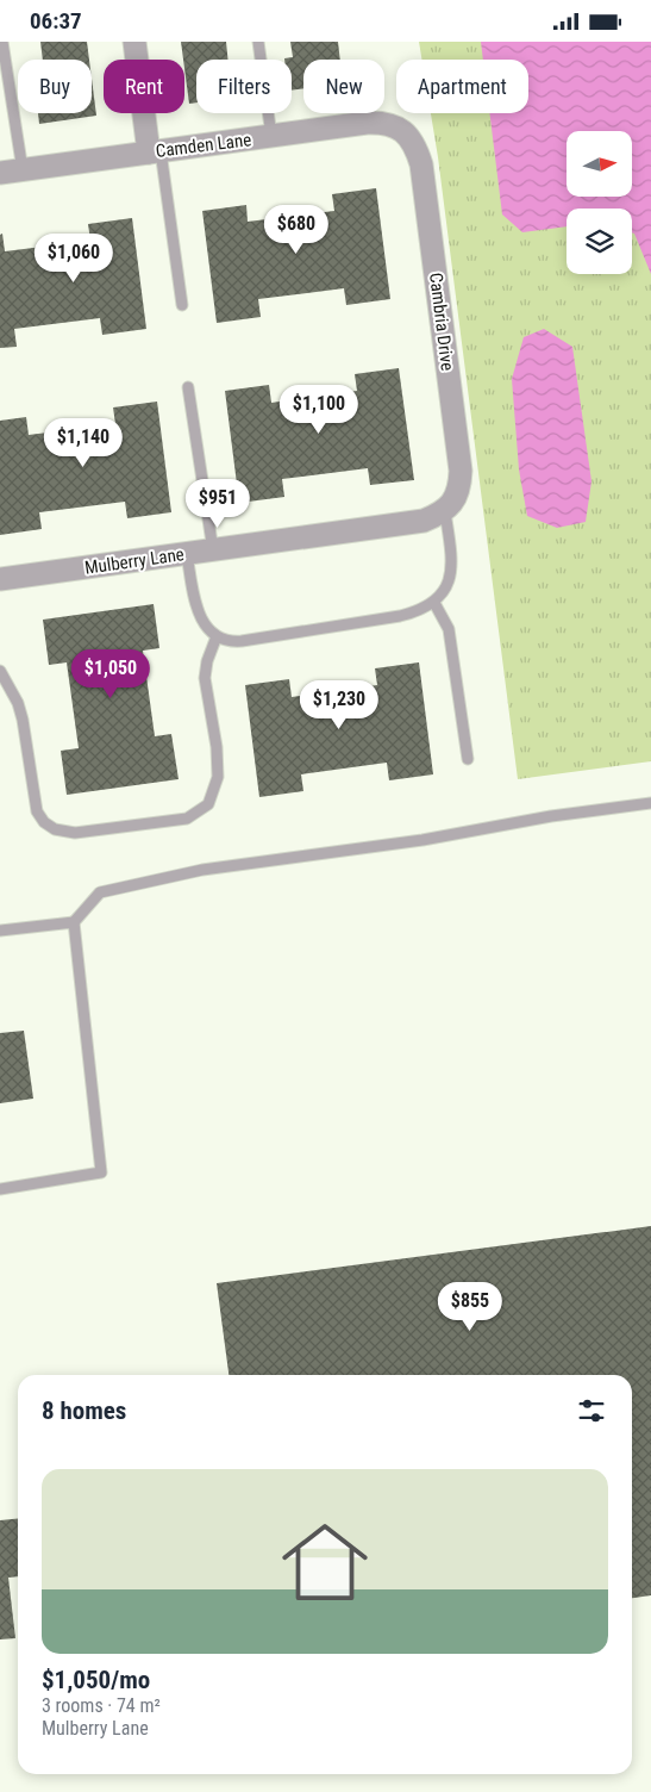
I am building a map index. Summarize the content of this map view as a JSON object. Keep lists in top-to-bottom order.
{
  "streets": {
    "street": ["Camden Lane", "Cambria Drive", "Mulberry Lane"]
  },
  "crossings": [
    ["Camden Lane", "Cambria Drive"],
    ["Cambria Drive", "Mulberry Lane"]
  ],
  "north": "right",
  "page": {
    "status": "06:37",
    "chip": [
      "Buy",
      "Rent",
      "Filters",
      "New",
      "Apartment"
    ],
    "price": [
      "$680",
      "$1,060",
      "$1,100",
      "$1,140",
      "$951",
      "$1,050",
      "$1,230",
      "$855"
    ],
    "heading": "8 homes",
    "list": [
      {
        "name": "$1,050/mo",
        "note": "3 rooms · 74 m² · Mulberry Lane"
      }
    ]
  }
}
